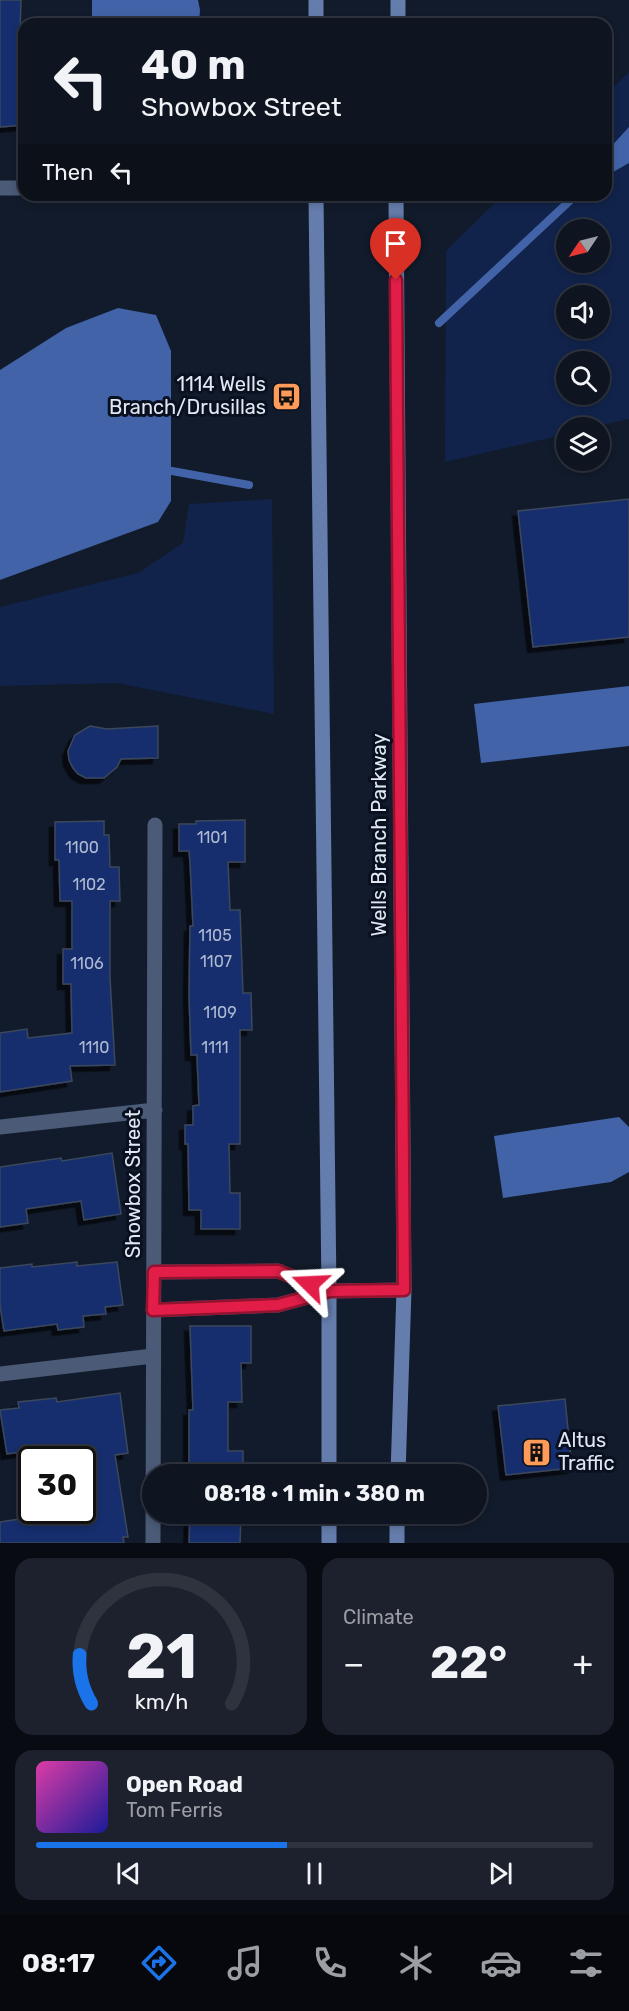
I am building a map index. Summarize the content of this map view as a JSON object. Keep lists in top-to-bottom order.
{
  "streets": {
    "main road": ["Wells Branch Parkway"],
    "street": ["Showbox Street"]
  },
  "places": {
    "bus stop": ["1114 Wells Branch/Drusillas"],
    "building": ["Altus Traffic"]
  },
  "house_numbers": [
    "1101",
    "1100",
    "1102",
    "1105",
    "1107",
    "1106",
    "1109",
    "1110",
    "1111"
  ],
  "north": "bottom left",
  "page": {
    "turn": ["40 m", "Showbox Street"],
    "then": "Then",
    "limit": "30",
    "trip": "08:18 · 1 min · 380 m",
    "tile": "Climate",
    "heat": ["−", "22°", "+"],
    "song": ["Open Road", "Tom Ferris"],
    "tabs": "08:17",
    "gauge": ["21", "km/h"]
  }
}
